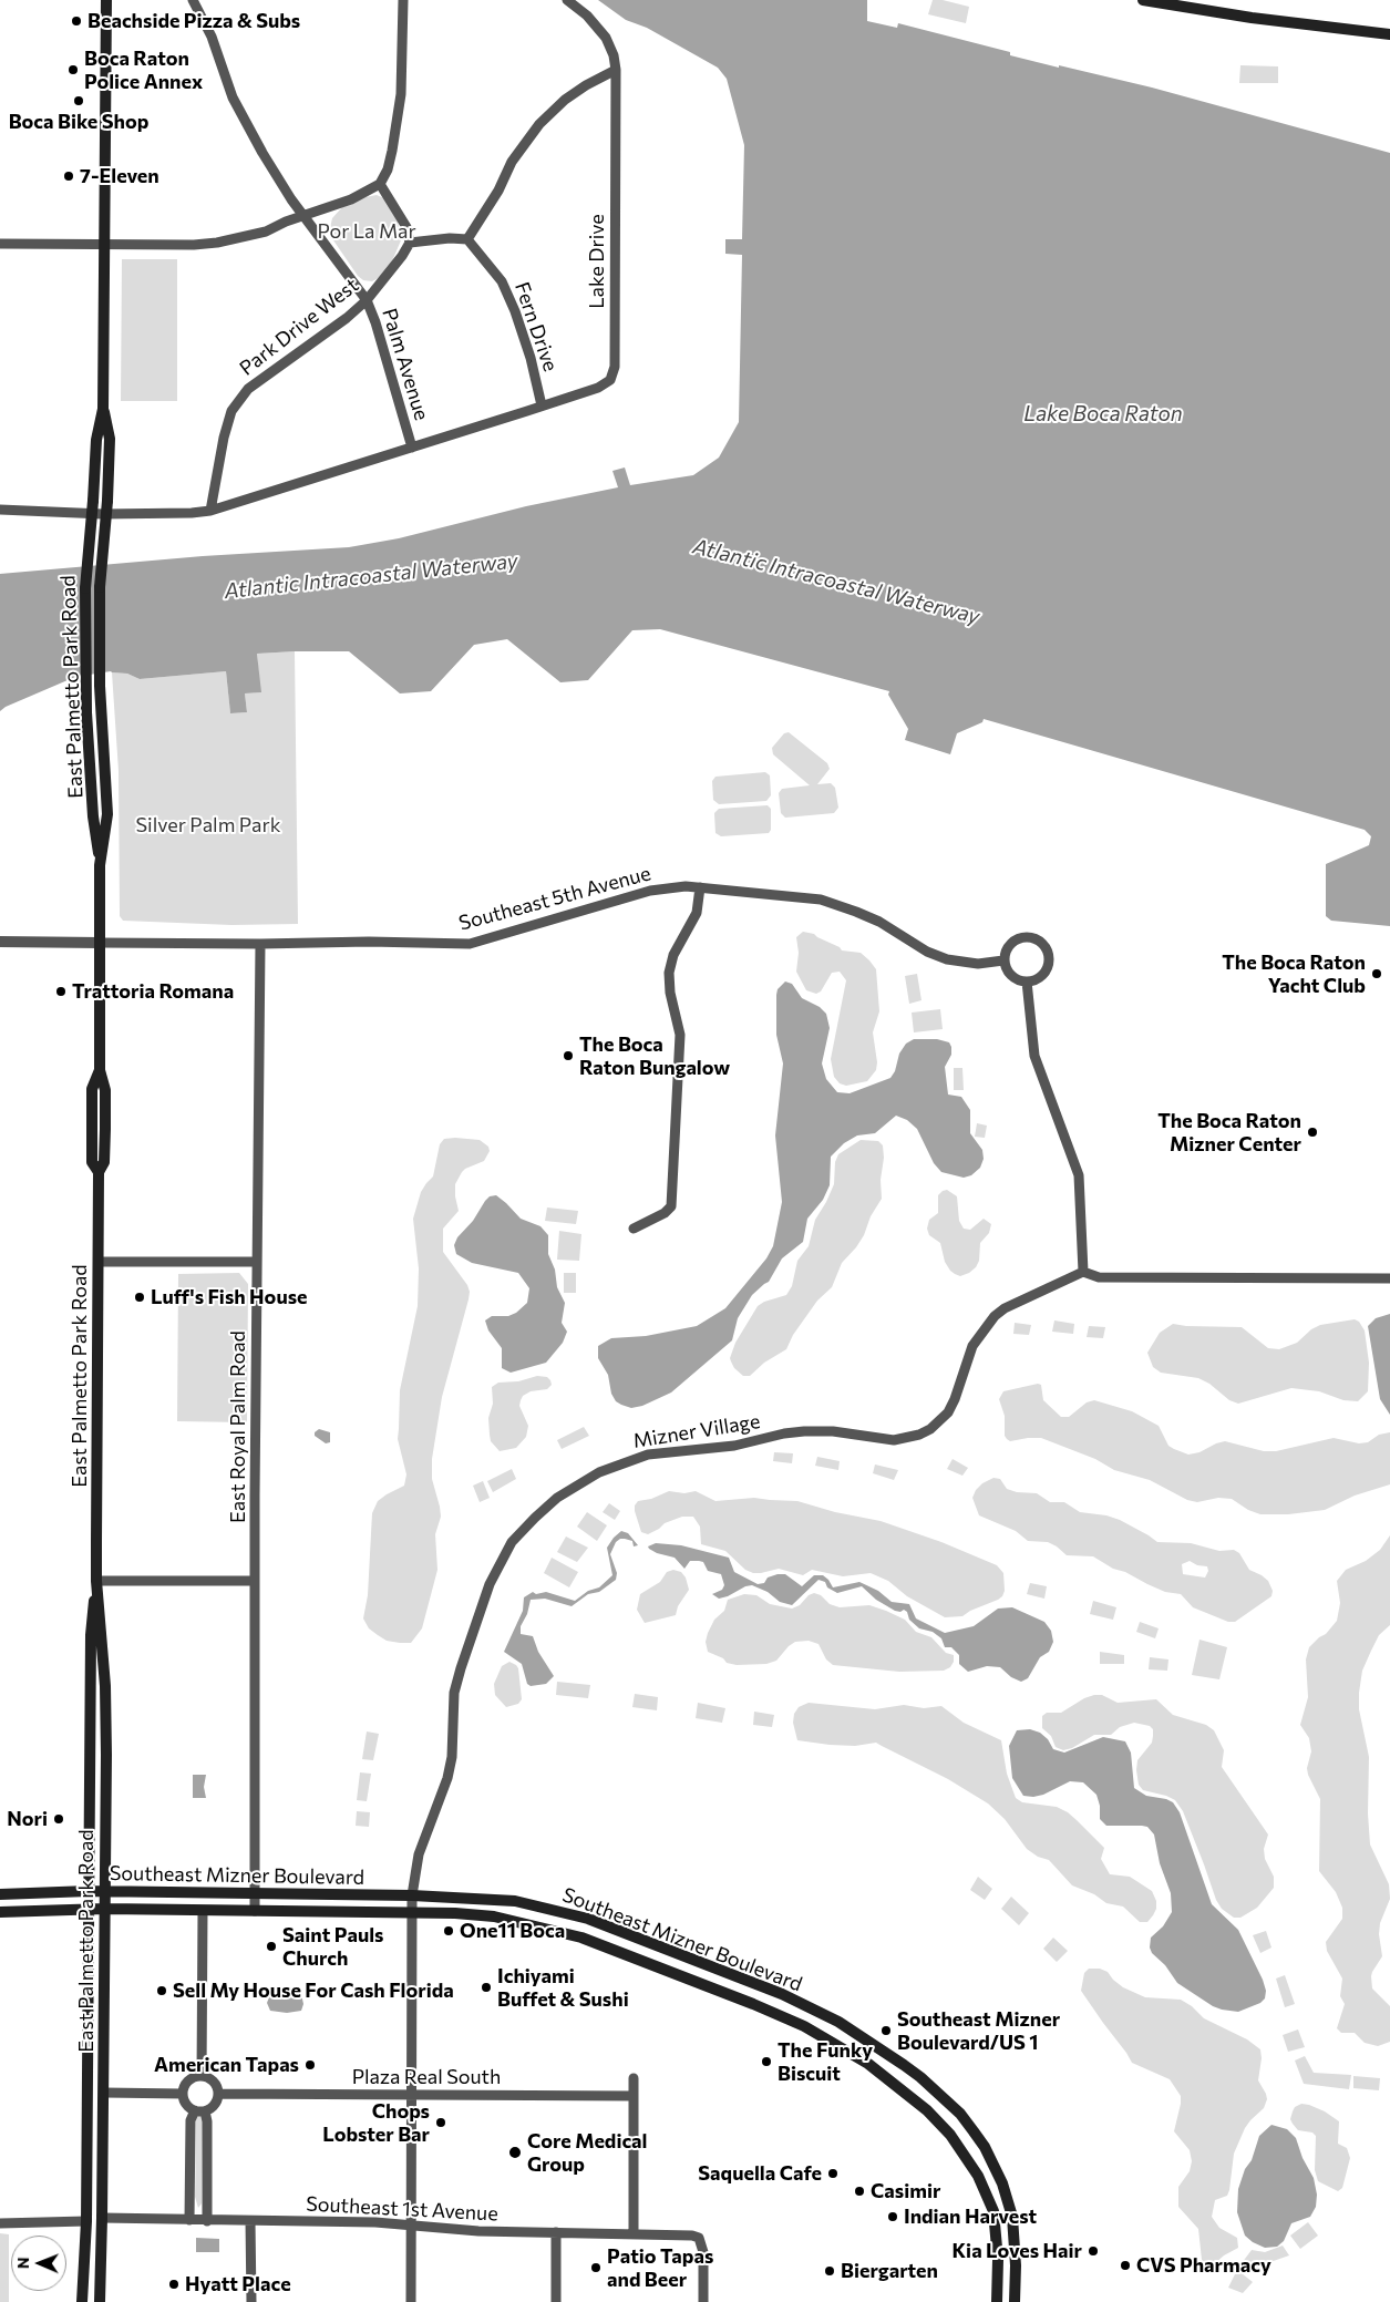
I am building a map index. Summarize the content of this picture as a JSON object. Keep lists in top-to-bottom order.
{
  "streets": {
    "main road": ["East Palmetto Park Road", "Southeast Mizner Boulevard"],
    "street": [
      "Lake Drive",
      "Park Drive West",
      "Fern Drive",
      "Palm Avenue",
      "Southeast 5th Avenue",
      "East Royal Palm Road",
      "Mizner Village",
      "Plaza Real South",
      "Southeast 1st Avenue"
    ]
  },
  "crossings": [
    ["Lake Drive", "Park Drive West"],
    ["Lake Drive", "Fern Drive"],
    ["Lake Drive", "Palm Avenue"],
    ["Park Drive West", "Palm Avenue"],
    ["East Palmetto Park Road", "Southeast 5th Avenue"],
    ["East Palmetto Park Road", "Southeast Mizner Boulevard"],
    ["East Palmetto Park Road", "Southeast 1st Avenue"],
    ["Southeast 5th Avenue", "East Royal Palm Road"],
    ["East Royal Palm Road", "Southeast Mizner Boulevard"],
    ["Mizner Village", "Southeast Mizner Boulevard"],
    ["Mizner Village", "Plaza Real South"],
    ["Mizner Village", "Southeast 1st Avenue"]
  ],
  "water": ["Lake Boca Raton", "Atlantic Intracoastal Waterway"],
  "parks": ["Por La Mar", "Silver Palm Park"],
  "places": [
    "Beachside Pizza & Subs",
    "Boca Raton Police Annex",
    "Boca Bike Shop",
    "7-Eleven",
    "The Boca Raton Yacht Club",
    "Trattoria Romana",
    "The Boca Raton Bungalow",
    "The Boca Raton Mizner Center",
    "Luff's Fish House",
    "Nori",
    "One11 Boca",
    "Saint Pauls Church",
    "Ichiyami Buffet & Sushi",
    "Sell My House For Cash Florida",
    "Southeast Mizner Boulevard/US 1",
    "The Funky Biscuit",
    "American Tapas",
    "Chops Lobster Bar",
    "Core Medical Group",
    "Saquella Cafe",
    "Casimir",
    "Indian Harvest",
    "Kia Loves Hair",
    "CVS Pharmacy",
    "Patio Tapas and Beer",
    "Biergarten",
    "Hyatt Place"
  ],
  "north": "left"
}
